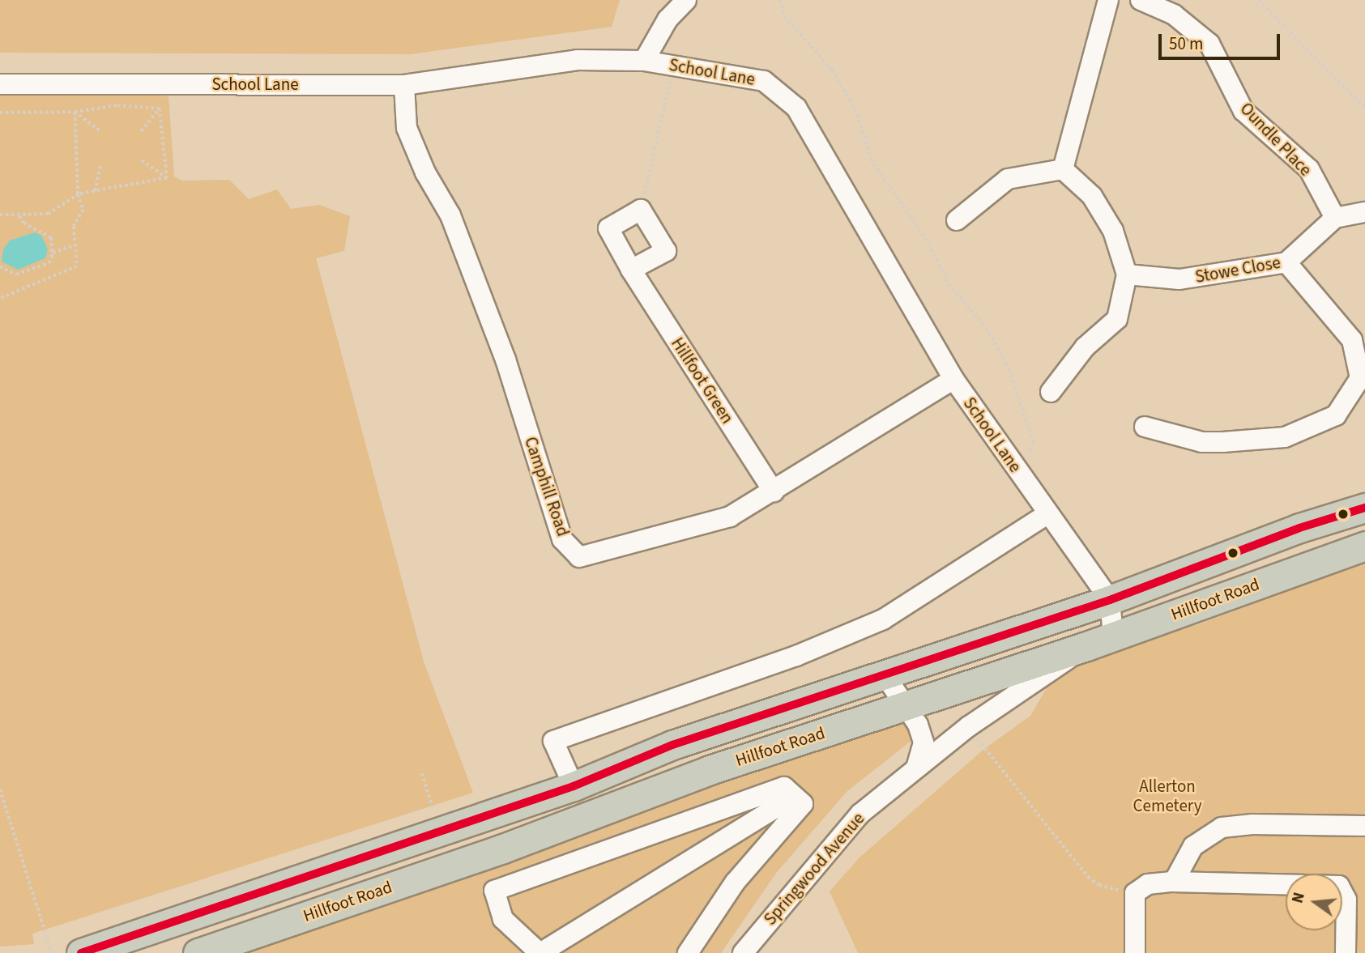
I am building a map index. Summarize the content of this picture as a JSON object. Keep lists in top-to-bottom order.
{
  "streets": {
    "highway": ["Hillfoot Road"],
    "street": [
      "School Lane",
      "Oundle Place",
      "Stowe Close",
      "Hillfoot Green",
      "Camphill Road",
      "Springwood Avenue"
    ]
  },
  "crossings": [
    ["School Lane", "Camphill Road"],
    ["School Lane", "Hillfoot Road"],
    ["Oundle Place", "Stowe Close"],
    ["Hillfoot Green", "Camphill Road"],
    ["Hillfoot Road", "Springwood Avenue"]
  ],
  "parks": ["Allerton Cemetery"],
  "scale_bar": "50 m",
  "north": "left"
}
